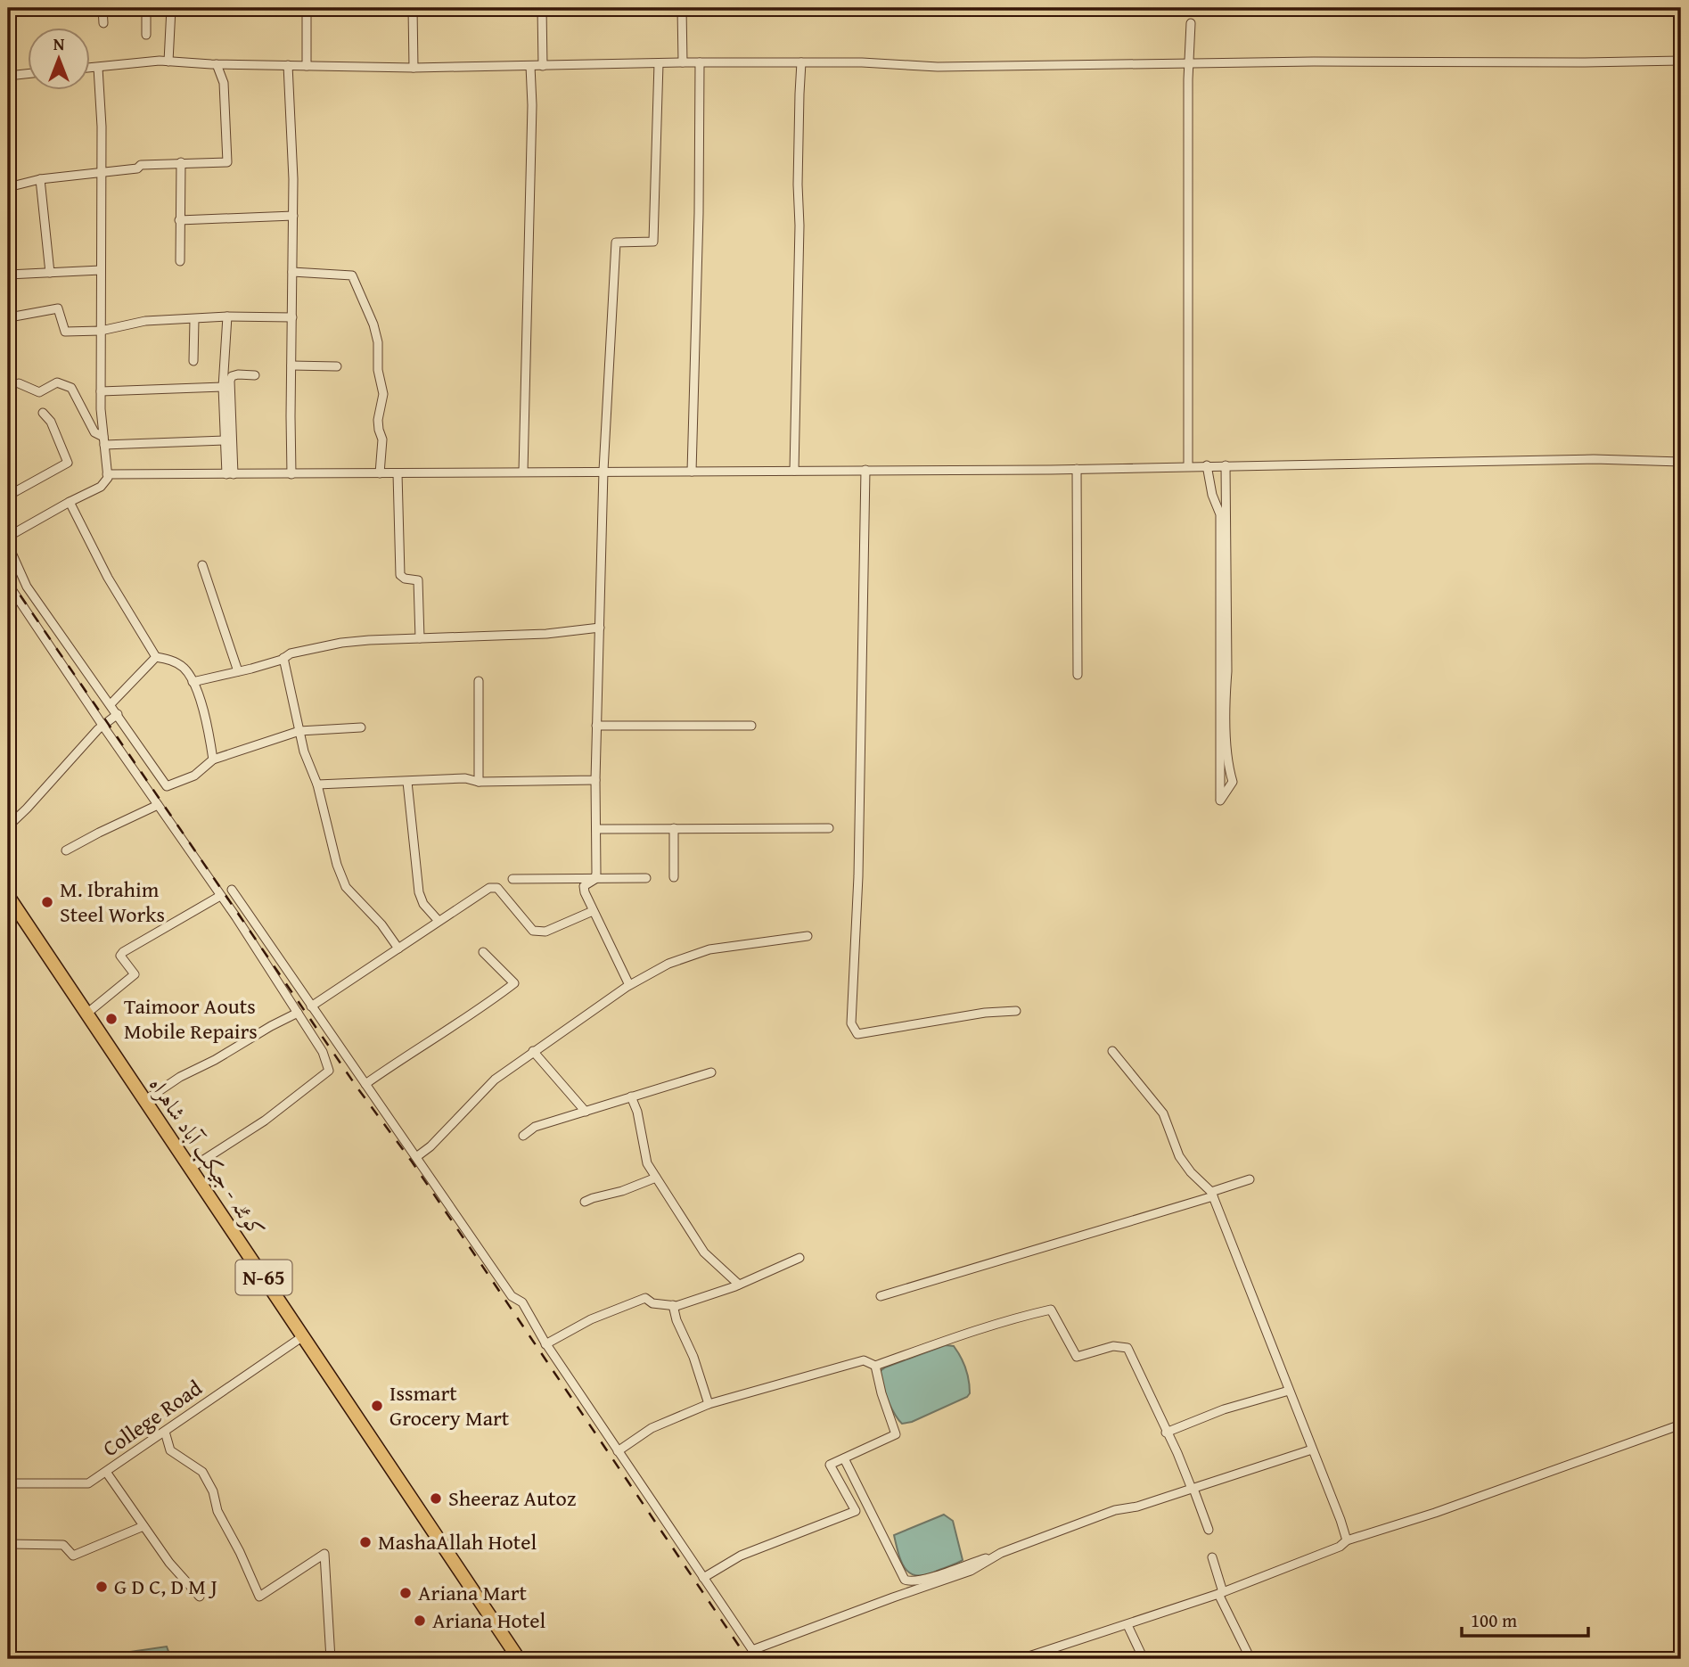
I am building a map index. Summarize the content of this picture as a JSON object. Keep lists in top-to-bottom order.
{
  "streets": {
    "highway": ["کوئٹہ - جیکب آباد شاہراہ", "N-65"],
    "street": ["College Road"]
  },
  "crossings": [
    ["کوئٹہ - جیکب آباد شاہراہ", "College Road"]
  ],
  "places": [
    "M. Ibrahim Steel Works",
    "Taimoor Aouts Mobile Repairs",
    "Issmart Grocery Mart",
    "Sheeraz Autoz",
    "MashaAllah Hotel",
    "G D C, D M J",
    "Ariana Mart",
    "Ariana Hotel"
  ],
  "scale_bar": "100 m",
  "north": "top"
}
